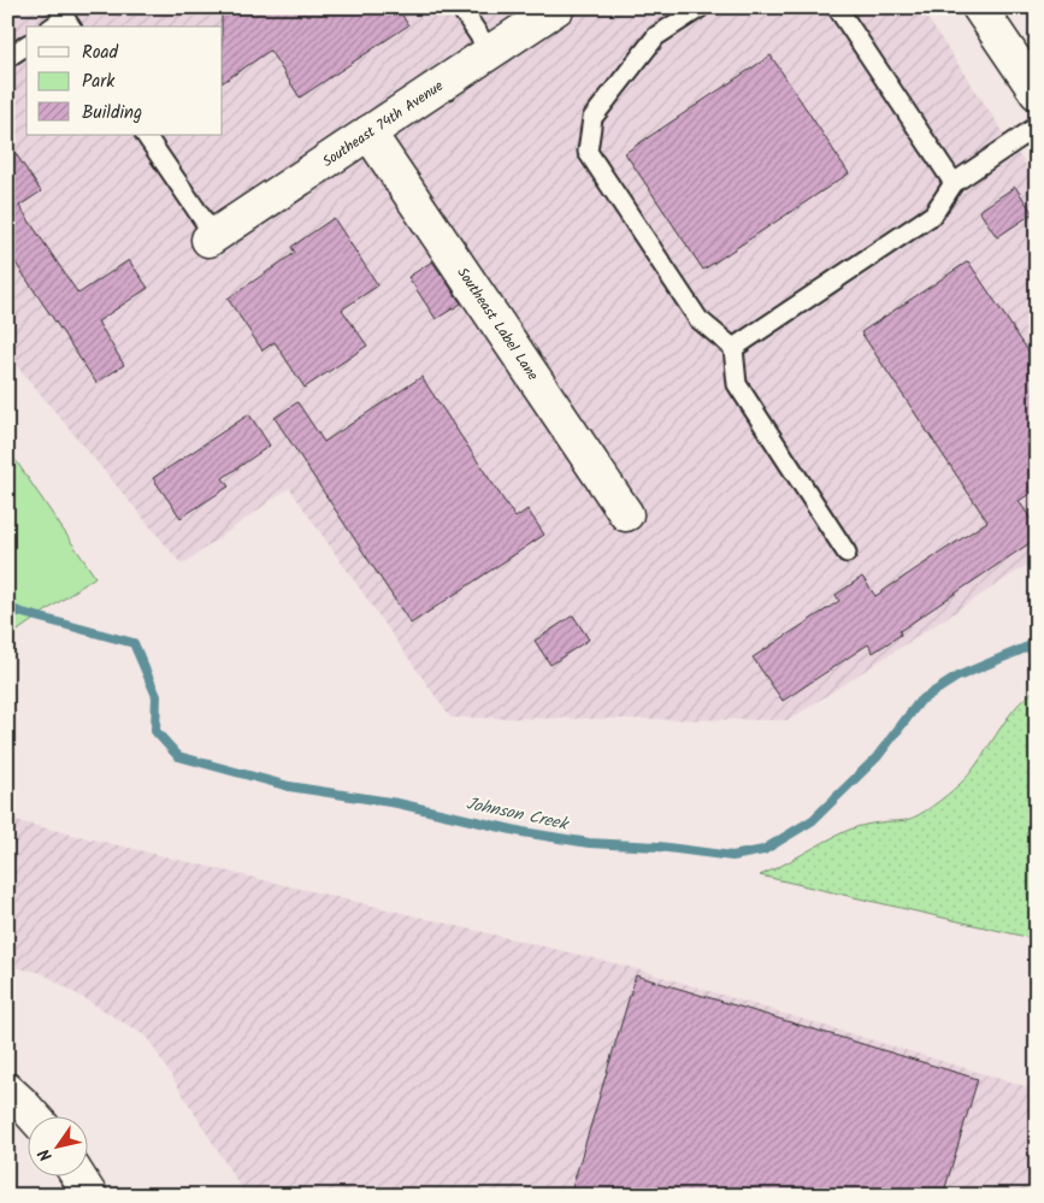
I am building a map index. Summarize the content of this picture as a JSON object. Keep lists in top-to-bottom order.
{
  "streets": {
    "street": ["Southeast 74th Avenue", "Southeast Label Lane"]
  },
  "crossings": [
    ["Southeast 74th Avenue", "Southeast Label Lane"]
  ],
  "water": ["Johnson Creek"],
  "legend": ["Road", "Park", "Building"],
  "north": "bottom left"
}
